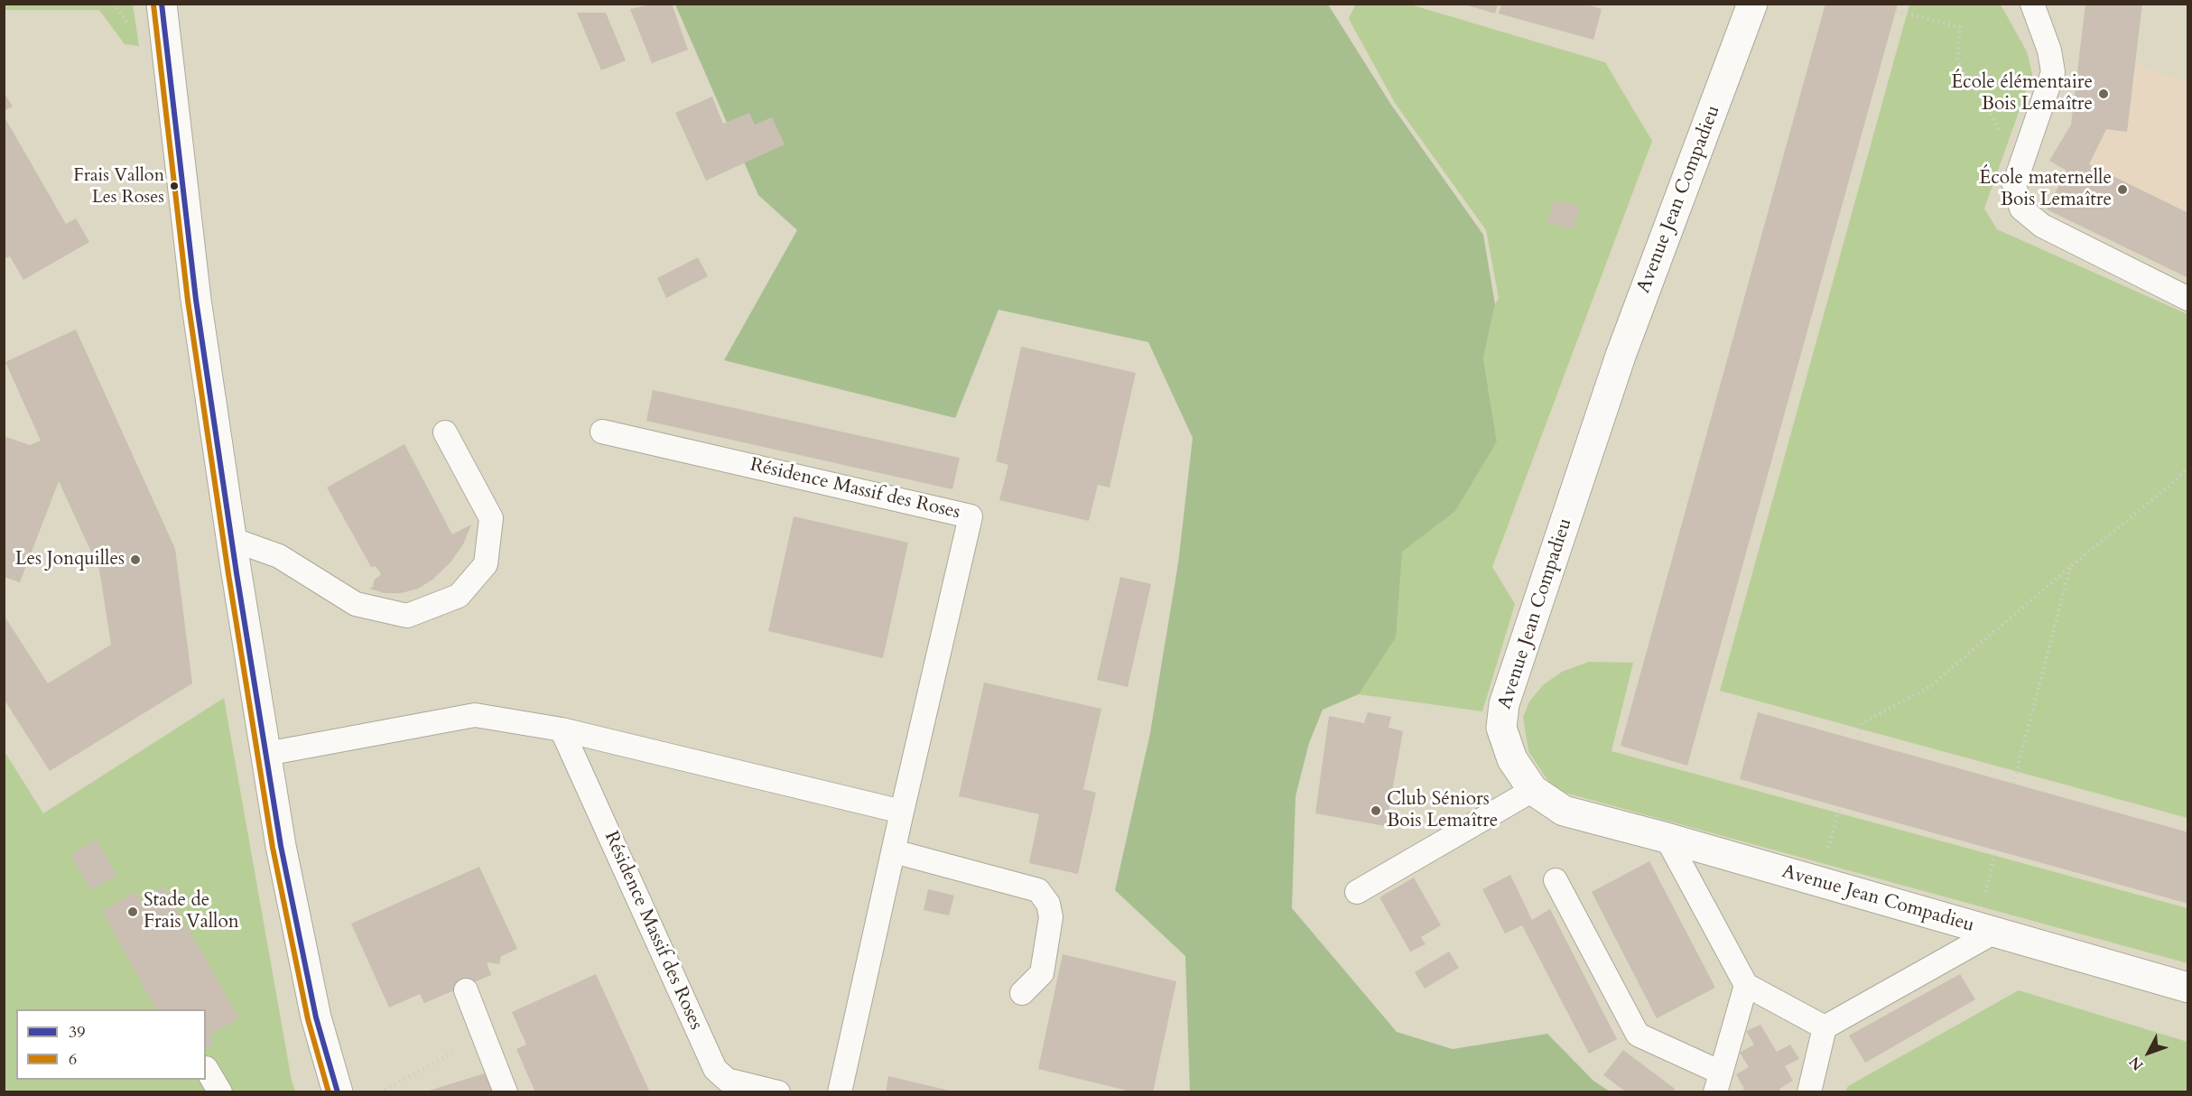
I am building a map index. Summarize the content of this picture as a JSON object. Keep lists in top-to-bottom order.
{
  "streets": {
    "street": ["Avenue Jean Compadieu"],
    "lane": ["Résidence Massif des Roses"]
  },
  "places": [
    "École élémentaire Bois Lemaître",
    "Frais Vallon Les Roses",
    "École maternelle Bois Lemaître",
    "Les Jonquilles",
    "Club Séniors Bois Lemaître",
    "Stade de Frais Vallon"
  ],
  "lines": ["transit line 39", "transit line 6"],
  "legend": ["39", "6"],
  "north": "bottom left"
}
